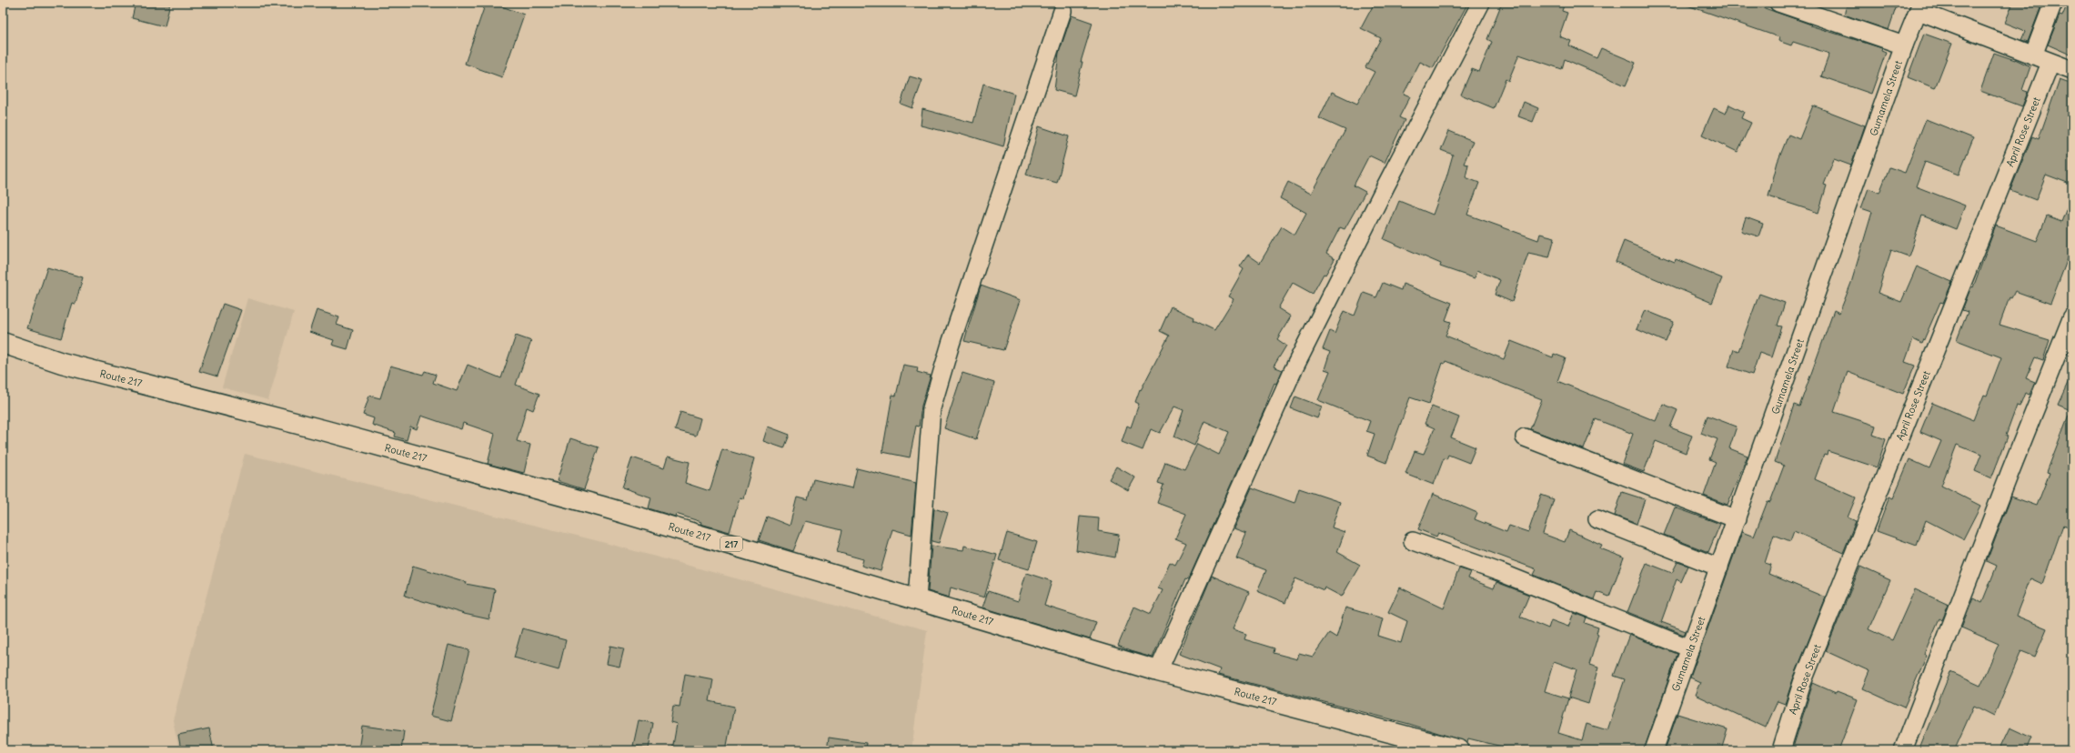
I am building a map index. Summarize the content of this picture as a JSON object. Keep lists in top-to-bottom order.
{
  "streets": {
    "main road": ["Route 217", "217"],
    "street": ["Gumamela Street", "April Rose Street"]
  }
}
